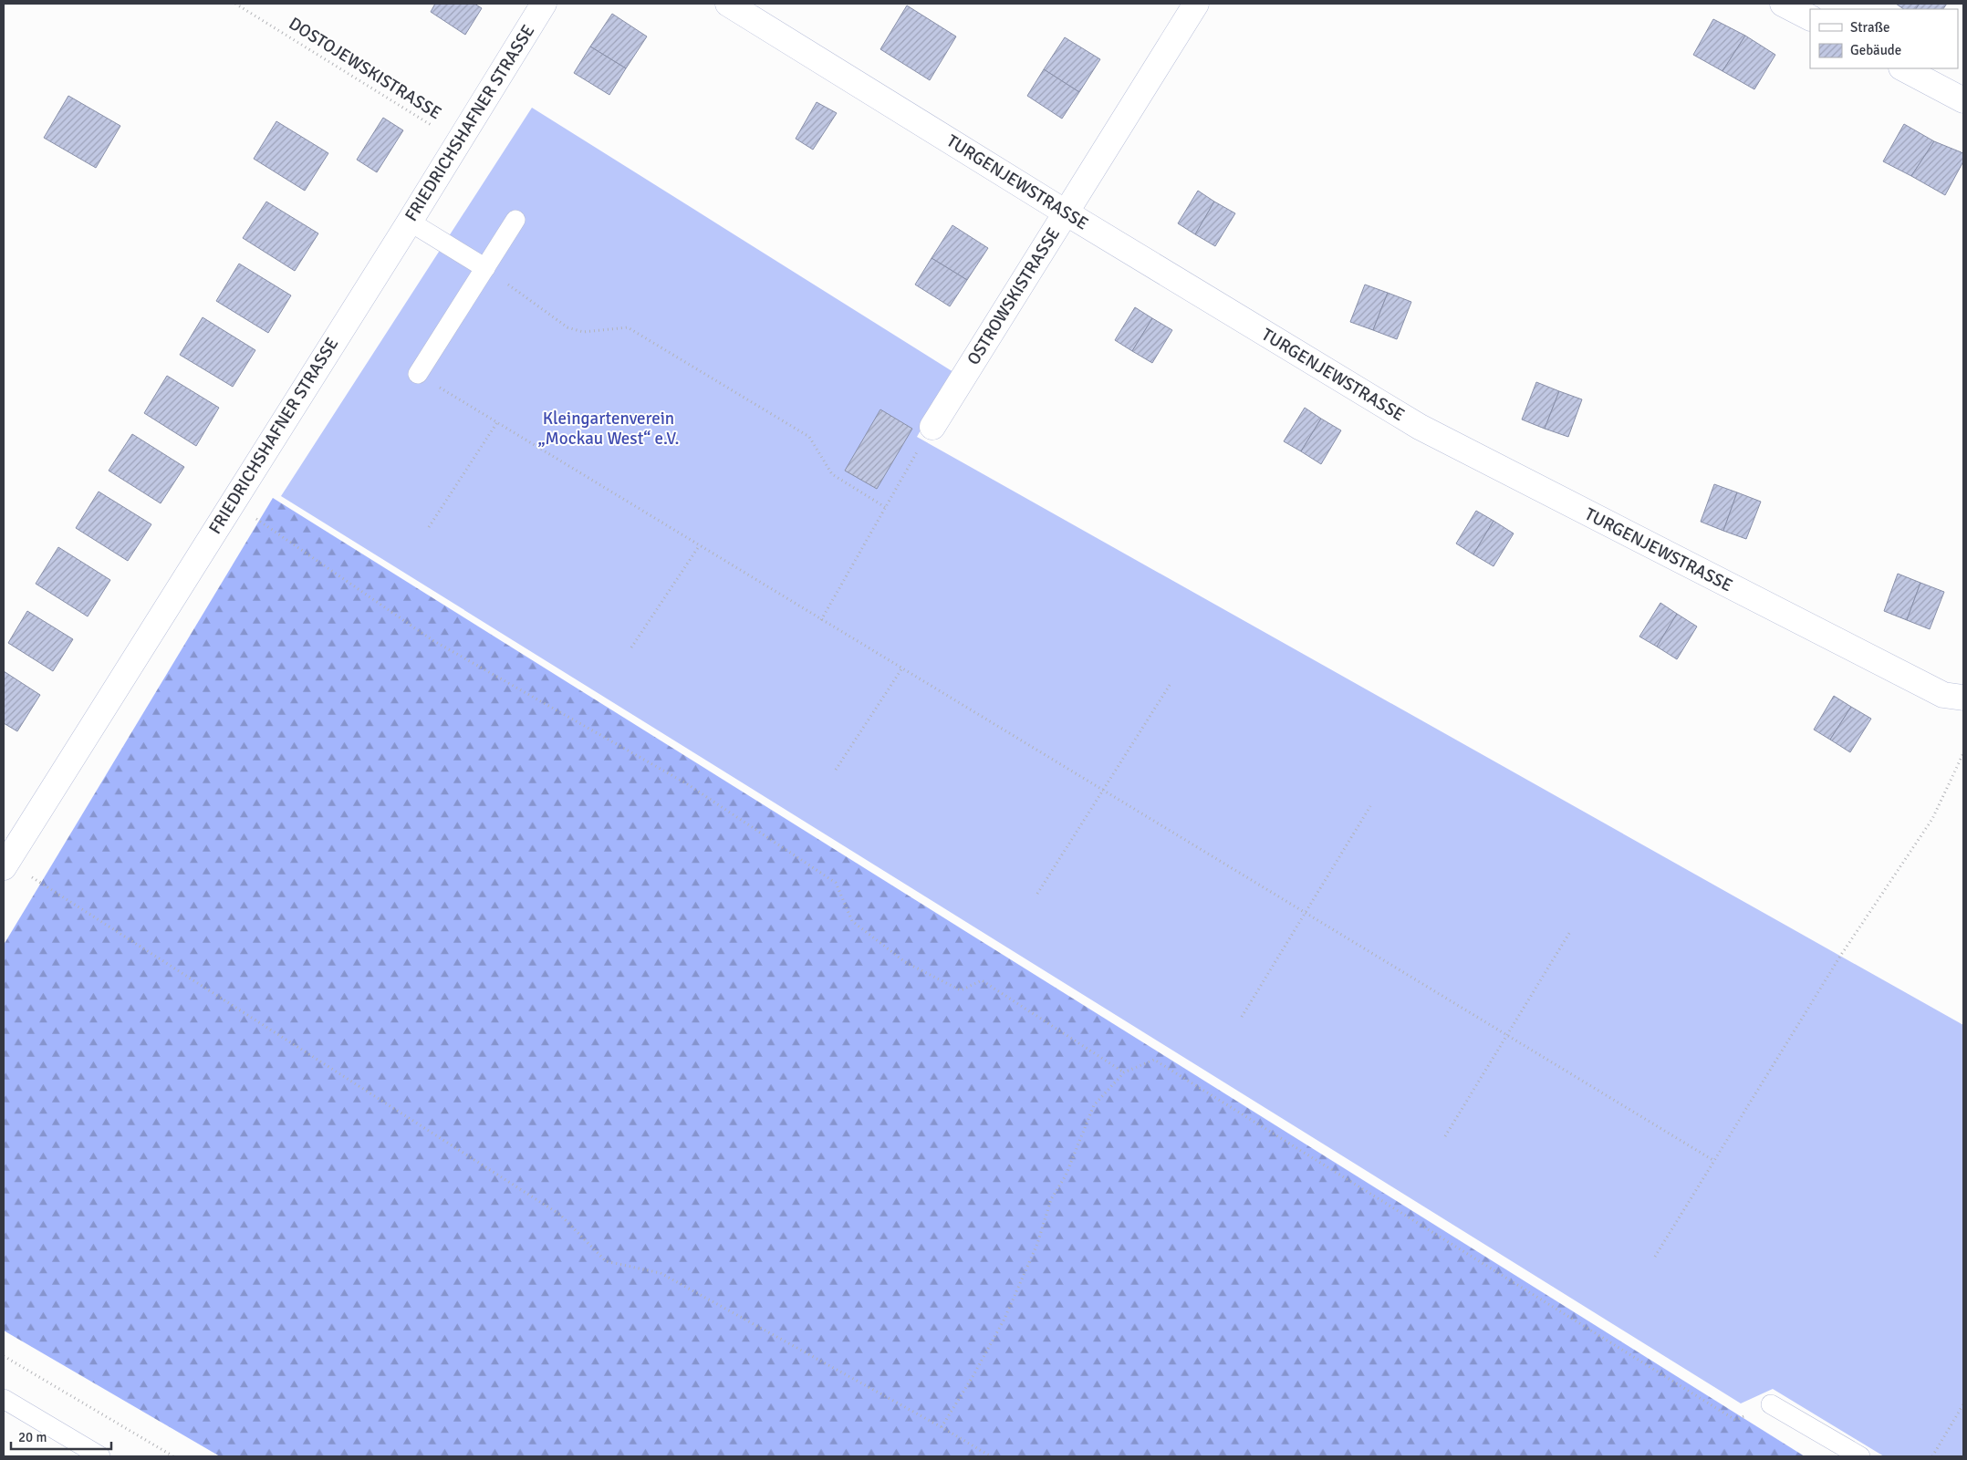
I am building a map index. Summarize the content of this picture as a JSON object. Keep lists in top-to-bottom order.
{
  "streets": {
    "street": ["FRIEDRICHSHAFNER STRASSE", "TURGENJEWSTRASSE", "OSTROWSKISTRASSE"],
    "path": ["DOSTOJEWSKISTRASSE"]
  },
  "crossings": [
    ["DOSTOJEWSKISTRASSE", "FRIEDRICHSHAFNER STRASSE"],
    ["TURGENJEWSTRASSE", "OSTROWSKISTRASSE"]
  ],
  "parks": ["Kleingartenverein „Mockau West“ e.V."],
  "legend": ["Straße", "Gebäude"],
  "scale_bar": "20 m"
}
